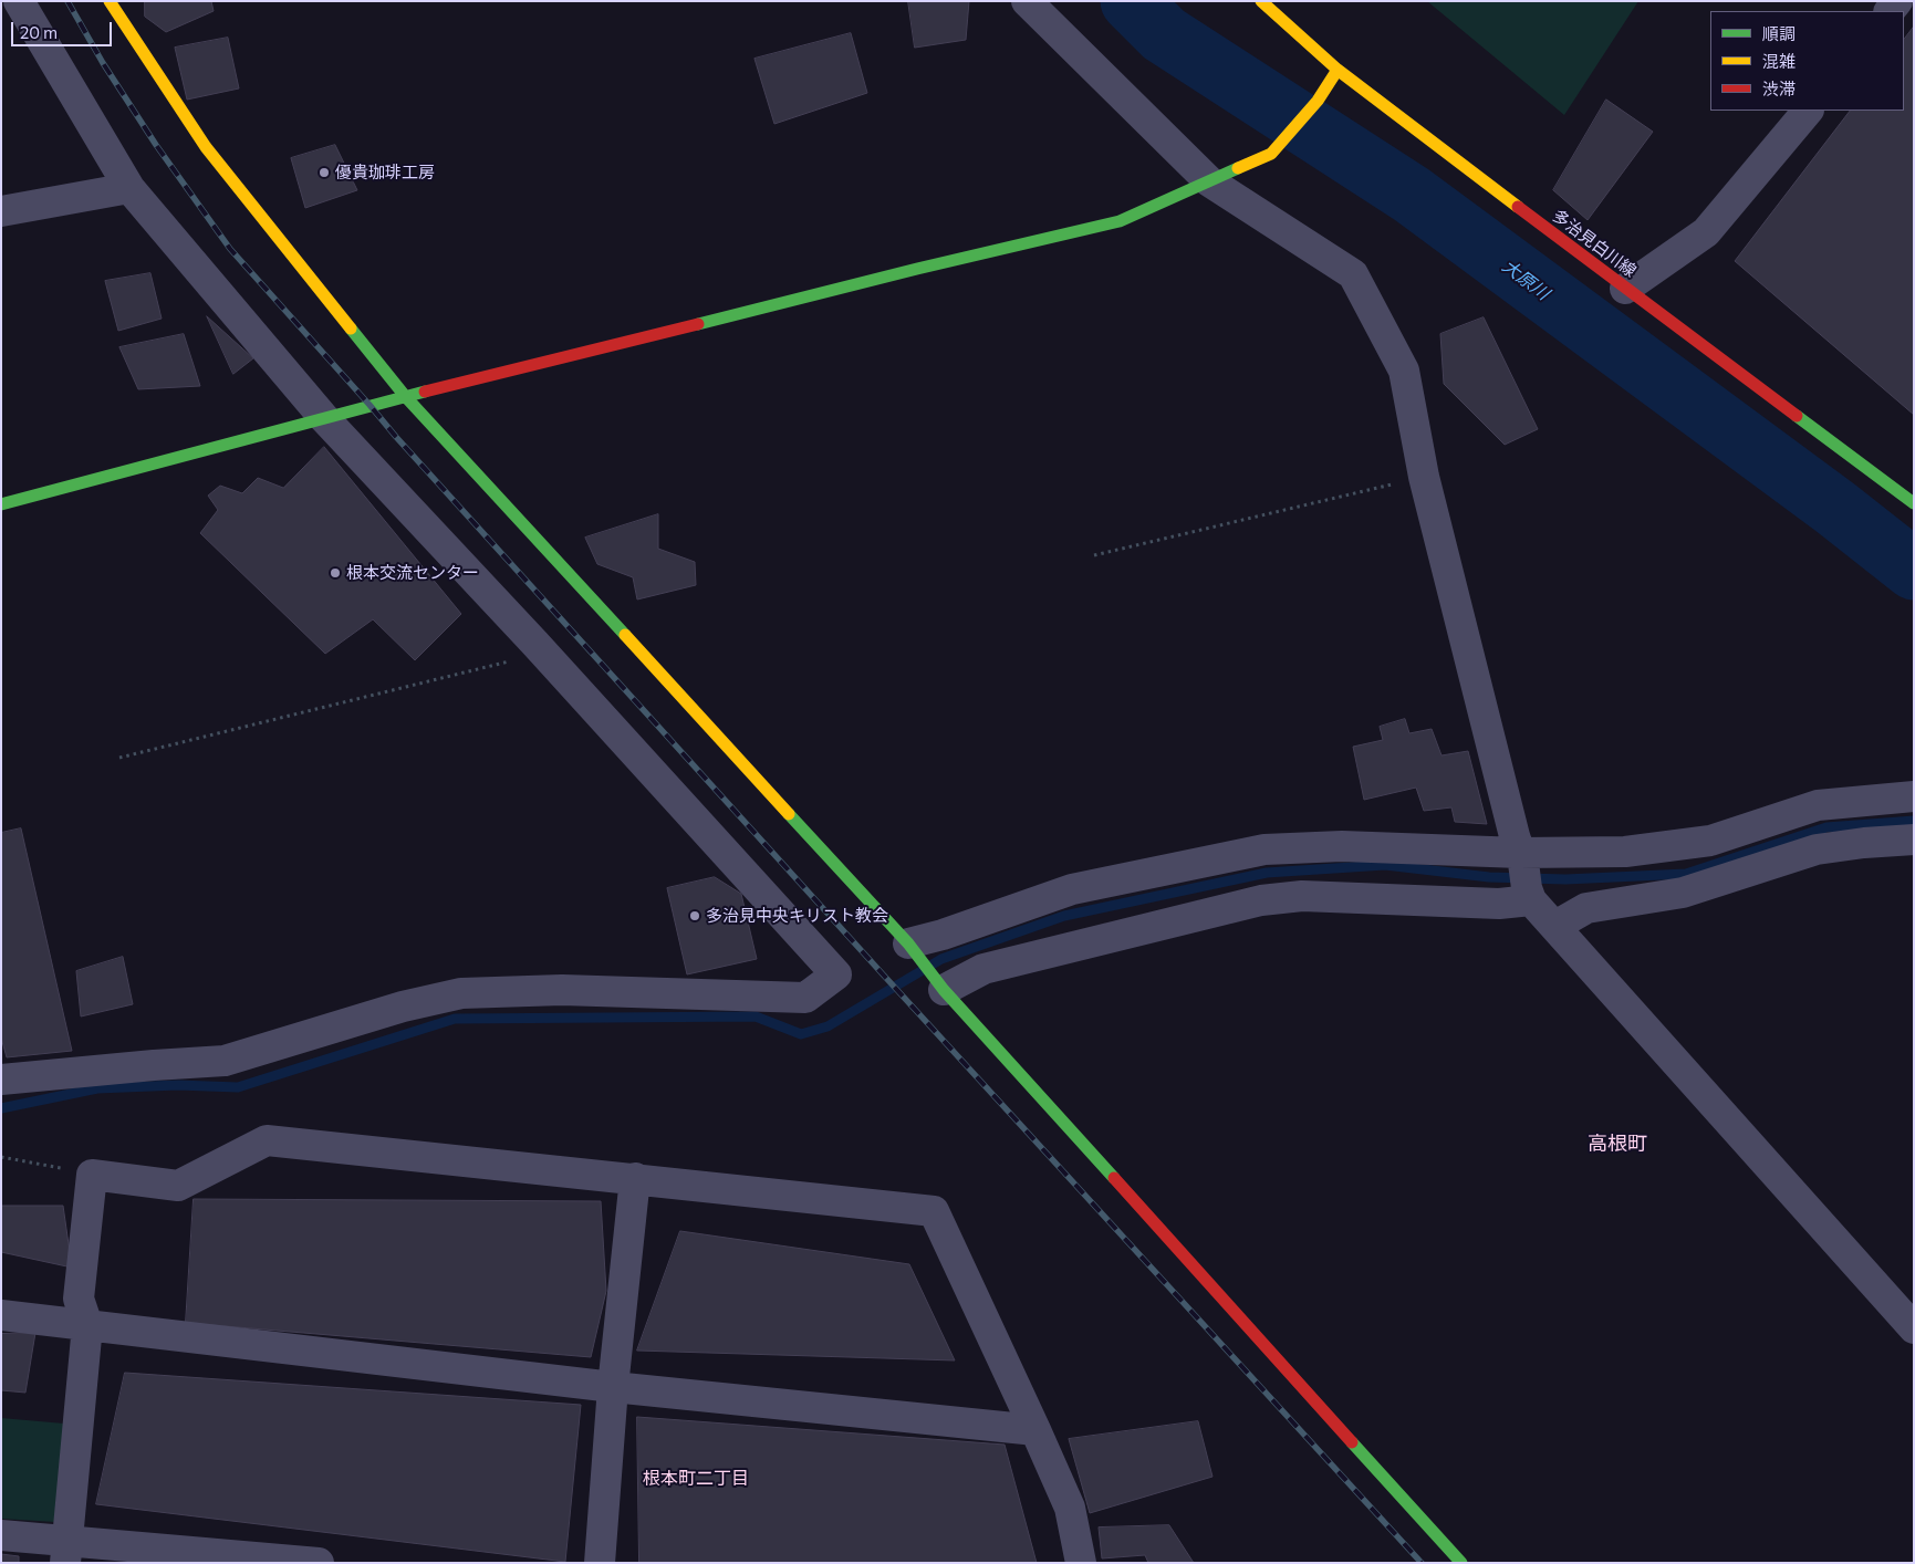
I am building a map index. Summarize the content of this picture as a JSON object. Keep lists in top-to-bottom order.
{
  "streets": {
    "street": ["多治見白川線"]
  },
  "districts": ["高根町", "根本町二丁目"],
  "water": ["大原川"],
  "places": ["優貴珈琲工房", "根本交流センター", "多治見中央キリスト教会"],
  "legend": ["順調", "混雑", "渋滞"],
  "scale_bar": "20 m"
}
